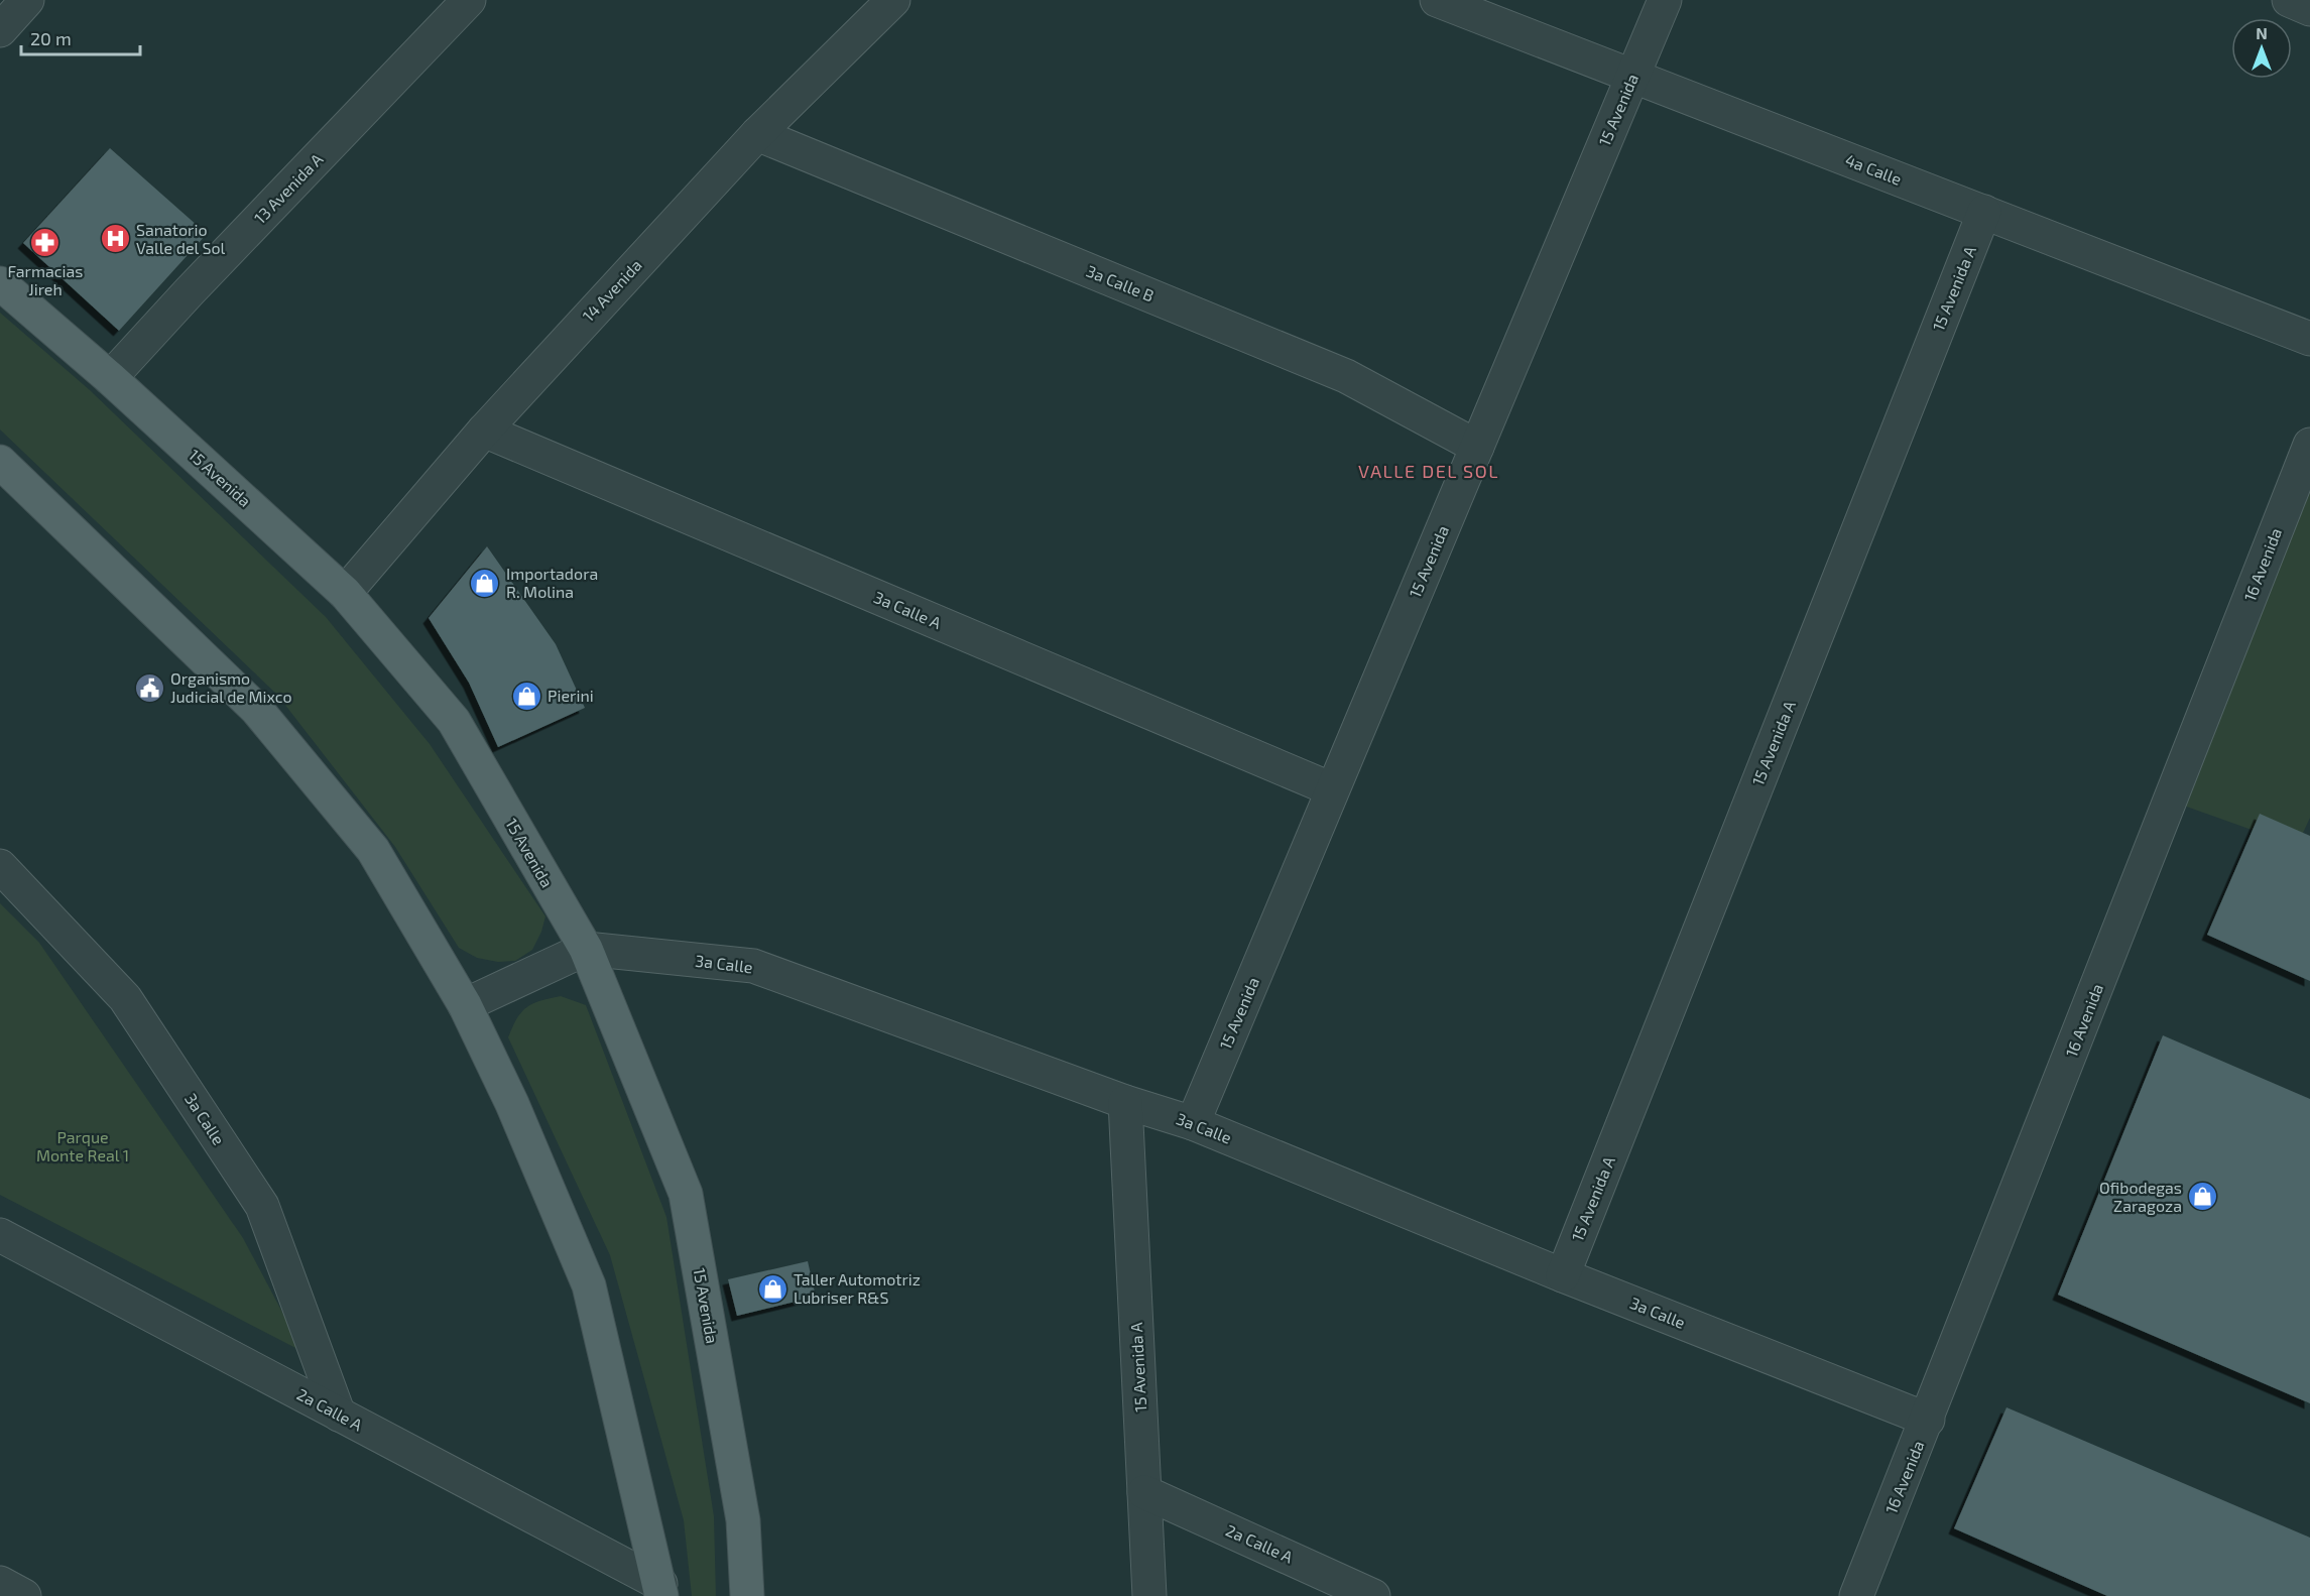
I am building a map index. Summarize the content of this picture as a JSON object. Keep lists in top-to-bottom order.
{
  "streets": {
    "main road": ["15 Avenida"],
    "street": [
      "4a Calle",
      "13 Avenida A",
      "3a Calle B",
      "15 Avenida A",
      "14 Avenida",
      "16 Avenida",
      "3a Calle A",
      "3a Calle",
      "2a Calle A"
    ]
  },
  "crossings": [
    ["15 Avenida", "4a Calle"],
    ["15 Avenida", "13 Avenida A"],
    ["15 Avenida", "3a Calle B"],
    ["15 Avenida", "14 Avenida"],
    ["15 Avenida", "3a Calle A"],
    ["15 Avenida", "3a Calle"],
    ["4a Calle", "15 Avenida A"],
    ["3a Calle B", "14 Avenida"],
    ["15 Avenida A", "3a Calle"],
    ["15 Avenida A", "2a Calle A"],
    ["14 Avenida", "3a Calle A"],
    ["16 Avenida", "3a Calle"],
    ["3a Calle", "2a Calle A"]
  ],
  "districts": ["VALLE DEL SOL"],
  "parks": ["Parque Monte Real 1"],
  "places": {
    "hospital": ["Sanatorio Valle del Sol"],
    "pharmacy": ["Farmacias Jireh"],
    "shop": [
      "Importadora R. Molina",
      "Pierini",
      "Ofibodegas Zaragoza",
      "Taller Automotriz Lubriser R&S"
    ],
    "public building": ["Organismo Judicial de Mixco"]
  },
  "scale_bar": "20 m",
  "north": "top"
}
